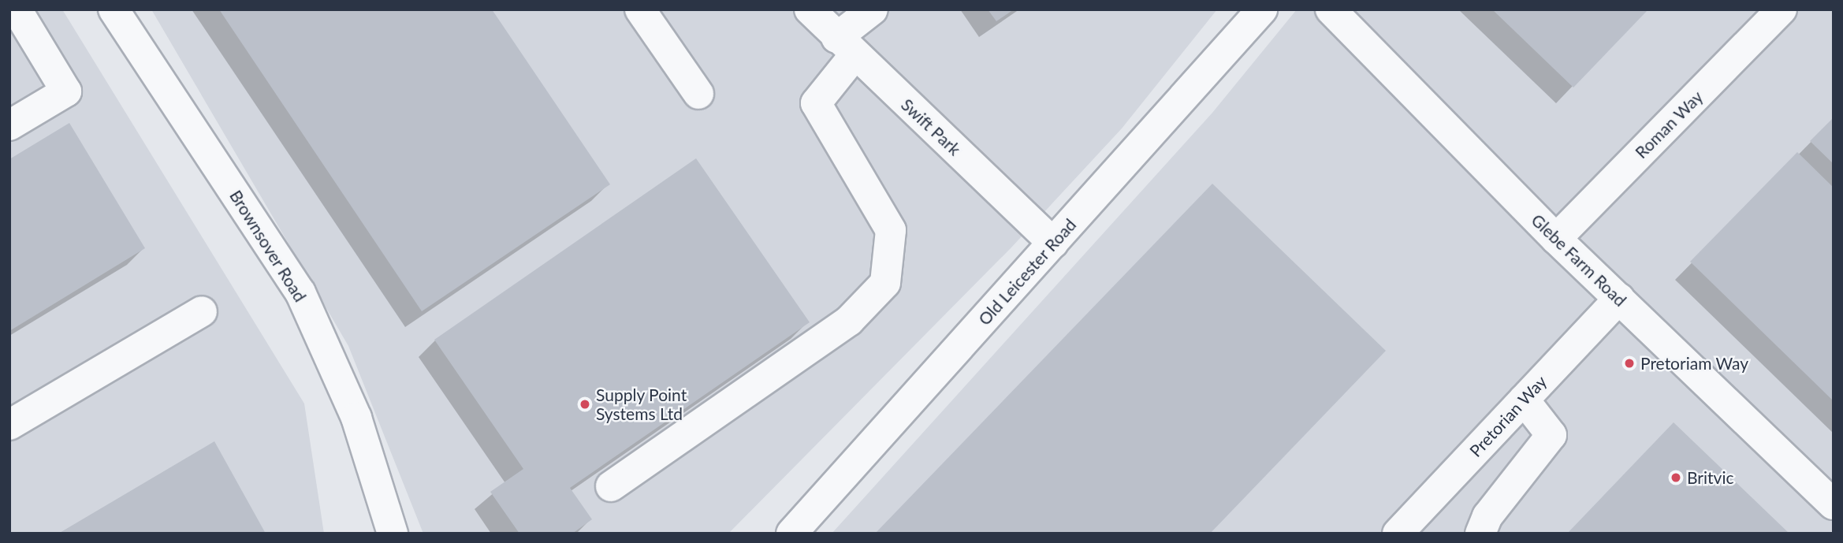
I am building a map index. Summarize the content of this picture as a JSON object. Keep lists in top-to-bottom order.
{
  "streets": {
    "street": [
      "Roman Way",
      "Swift Park",
      "Brownsover Road",
      "Glebe Farm Road",
      "Old Leicester Road",
      "Pretorian Way"
    ]
  },
  "crossings": [
    ["Roman Way", "Glebe Farm Road"],
    ["Swift Park", "Old Leicester Road"],
    ["Glebe Farm Road", "Pretorian Way"]
  ],
  "places": ["Pretoriam Way", "Supply Point Systems Ltd", "Britvic"]
}
